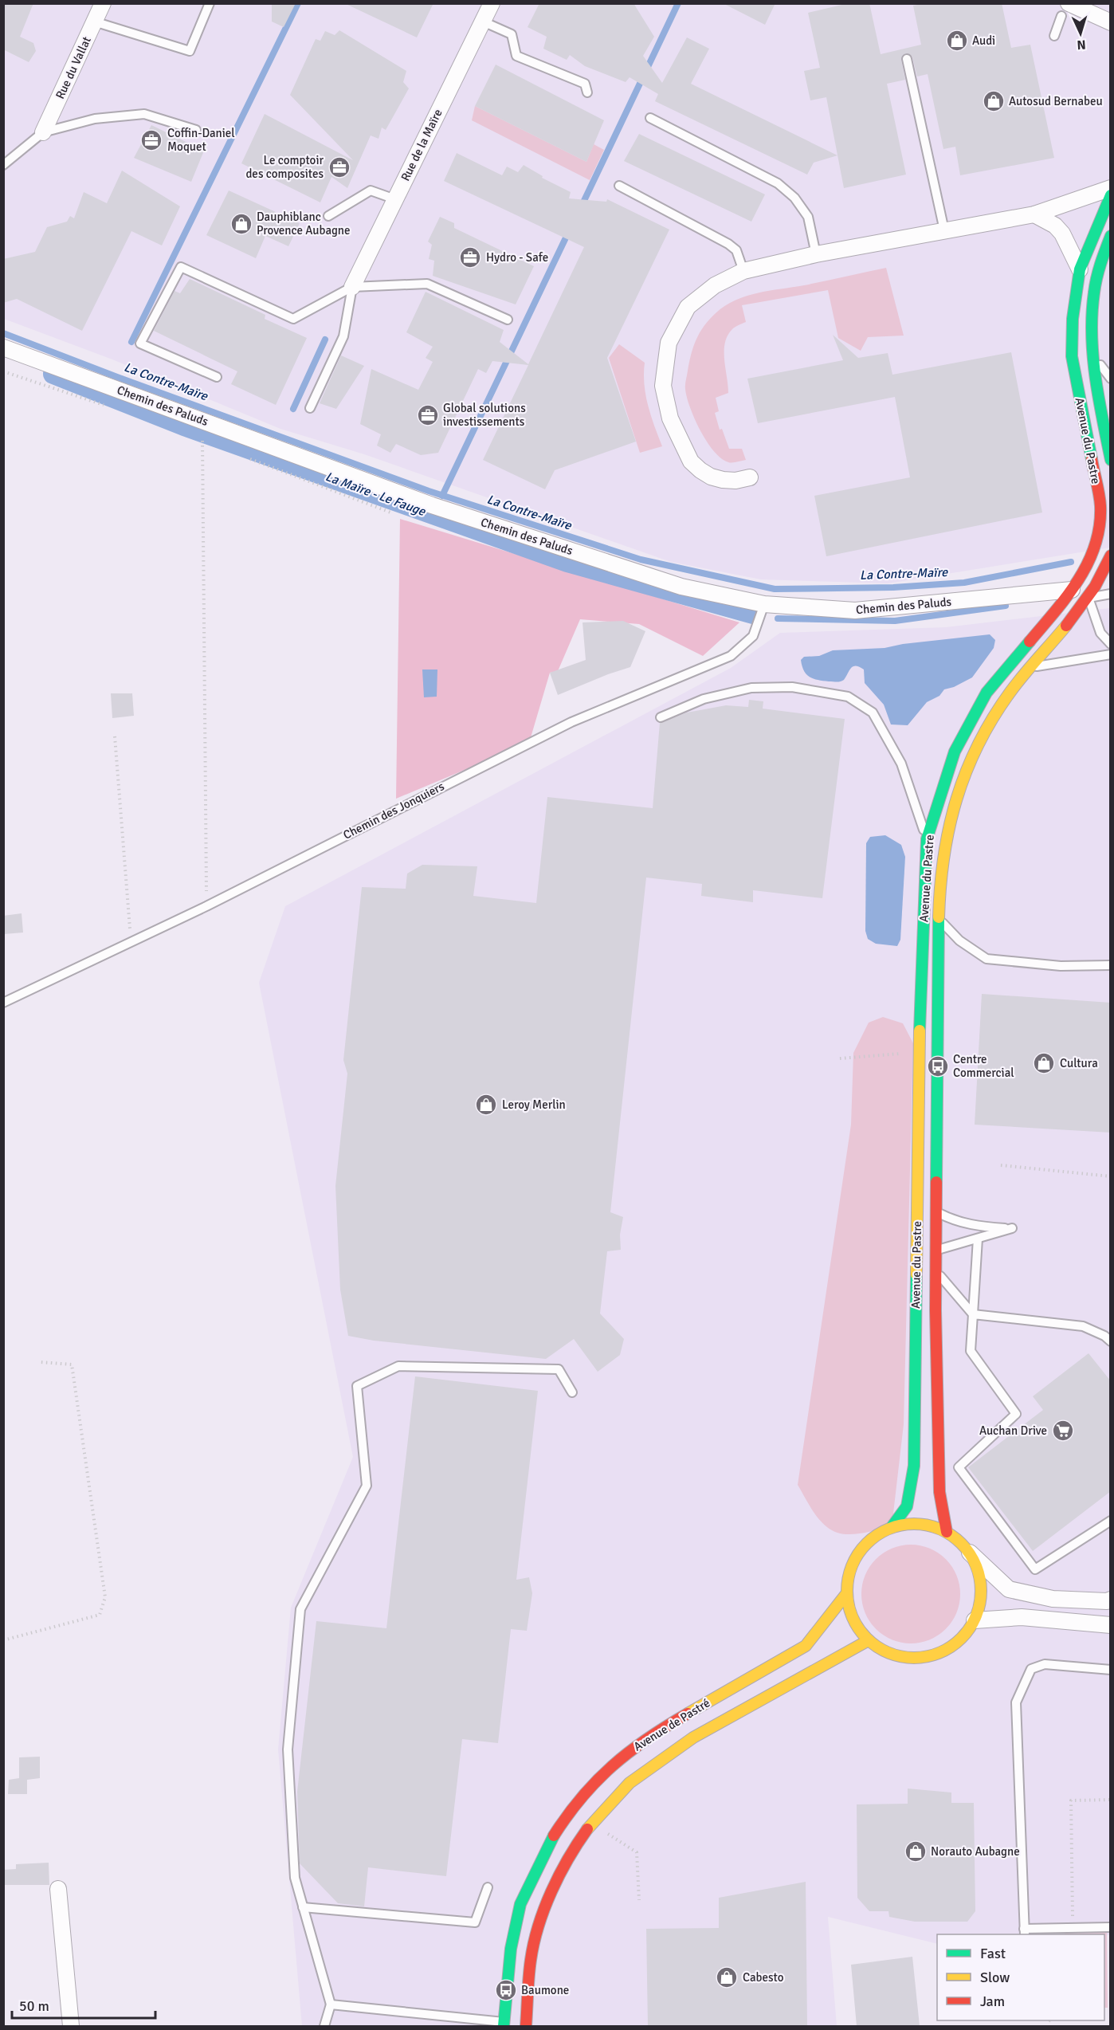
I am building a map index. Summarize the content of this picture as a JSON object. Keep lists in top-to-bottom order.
{
  "streets": {
    "street": [
      "Rue du Vallat",
      "Rue de la Maïre",
      "Chemin des Paluds",
      "Avenue du Pastre",
      "Avenue de Pastré"
    ],
    "lane": ["Chemin des Jonquiers"]
  },
  "crossings": [
    ["Chemin des Paluds", "Avenue du Pastre"],
    ["Chemin des Paluds", "Chemin des Jonquiers"],
    ["Avenue du Pastre", "Avenue de Pastré"]
  ],
  "water": ["La Contre-Maïre", "La Maïre - Le Fauge"],
  "places": {
    "shop": [
      "Audi",
      "Autosud Bernabeu",
      "Dauphiblanc Provence Aubagne",
      "Cultura",
      "Leroy Merlin",
      "Norauto Aubagne",
      "Cabesto"
    ],
    "office": [
      "Coffin-Daniel Moquet",
      "Le comptoir des composites",
      "Hydro - Safe",
      "Global solutions investissements"
    ],
    "bus stop": ["Centre Commercial", "Baumone"],
    "supermarket": ["Auchan Drive"]
  },
  "legend": ["Fast", "Slow", "Jam"],
  "scale_bar": "50 m",
  "north": "bottom"
}
